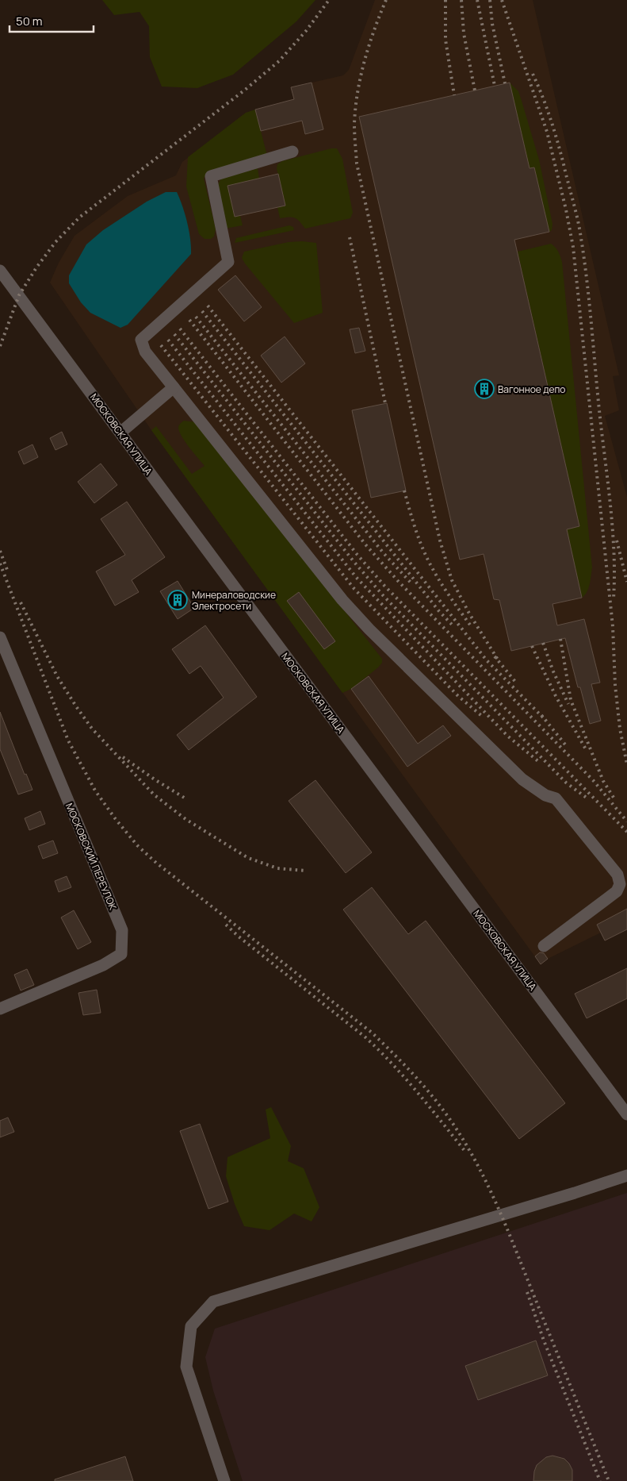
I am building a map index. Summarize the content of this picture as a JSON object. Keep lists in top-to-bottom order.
{
  "streets": {
    "street": ["МОСКОВСКАЯ УЛИЦА", "МОСКОВСКИЙ ПЕРЕУЛОК"]
  },
  "places": {
    "building": ["Вагонное депо", "Минераловодские Электросети"]
  },
  "scale_bar": "50 m"
}
